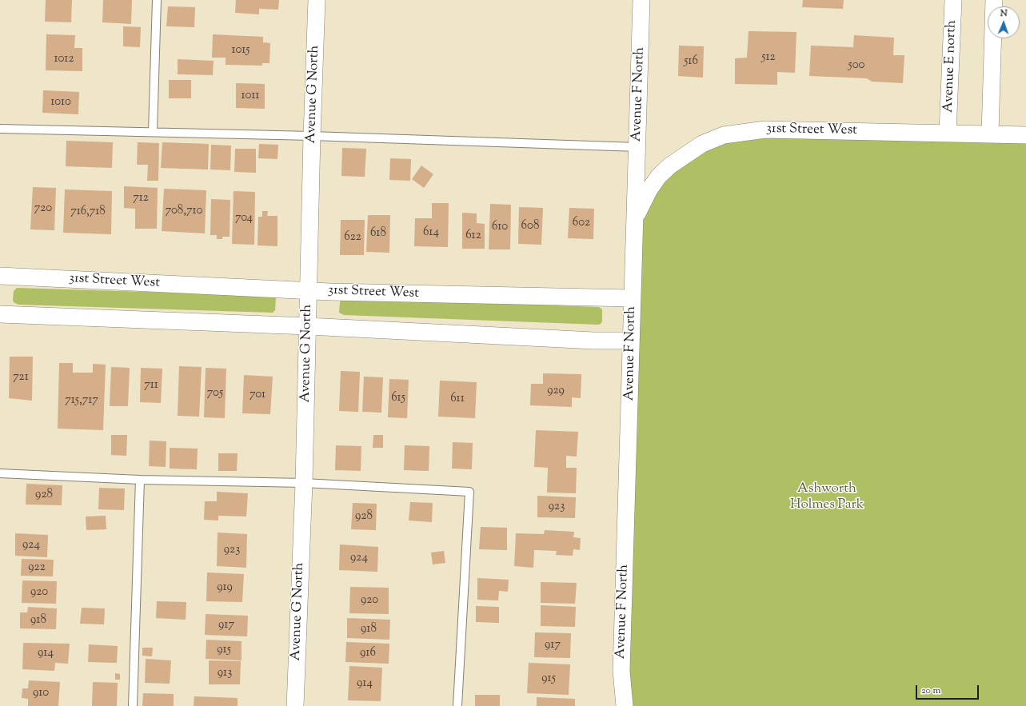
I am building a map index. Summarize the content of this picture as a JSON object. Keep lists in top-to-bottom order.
{
  "streets": {
    "street": [
      "Avenue E north",
      "Avenue G North",
      "Avenue F North",
      "31st Street West"
    ]
  },
  "crossings": [
    ["Avenue E north", "31st Street West"],
    ["Avenue G North", "31st Street West"],
    ["Avenue F North", "31st Street West"]
  ],
  "parks": ["Ashworth Holmes Park"],
  "house_numbers": [
    "1015",
    "512",
    "1012",
    "516",
    "500",
    "1011",
    "1010",
    "712",
    "720",
    "708,710",
    "716,718",
    "704",
    "602",
    "608",
    "610",
    "614",
    "618",
    "612",
    "622",
    "721",
    "711",
    "929",
    "705",
    "701",
    "615",
    "611",
    "715,717",
    "928",
    "923",
    "928",
    "924",
    "923",
    "924",
    "922",
    "919",
    "920",
    "920",
    "918",
    "917",
    "918",
    "917",
    "915",
    "914",
    "916",
    "913",
    "915",
    "914",
    "910"
  ],
  "scale_bar": "20 m",
  "north": "top"
}
